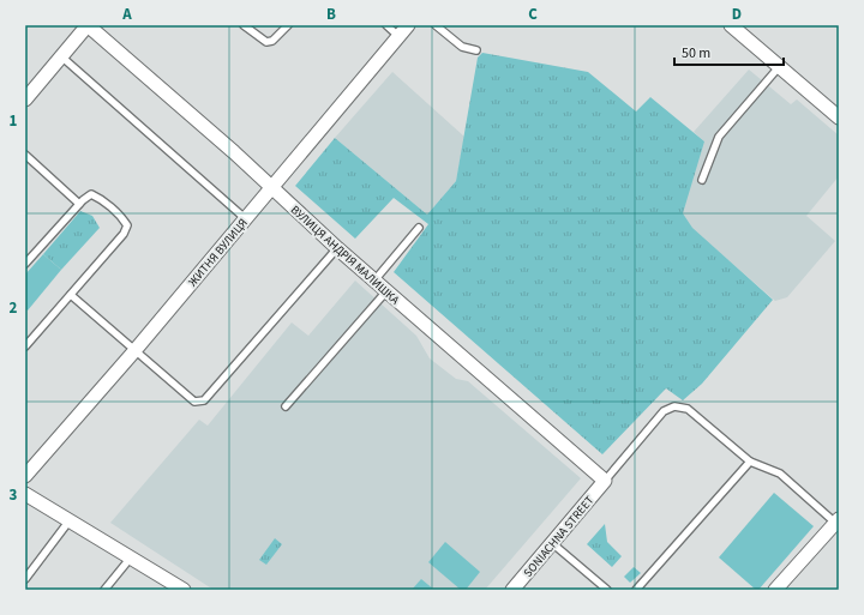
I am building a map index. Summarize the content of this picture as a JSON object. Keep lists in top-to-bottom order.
{
  "streets": {
    "street": ["ЖИТНЯ ВУЛИЦЯ", "ВУЛИЦЯ АНДРІЯ МАЛИШКА", "SONIACHNA STREET"]
  },
  "crossings": [
    ["ЖИТНЯ ВУЛИЦЯ", "ВУЛИЦЯ АНДРІЯ МАЛИШКА"],
    ["ВУЛИЦЯ АНДРІЯ МАЛИШКА", "SONIACHNA STREET"]
  ],
  "scale_bar": "50 m",
  "grid": {
    "columns": [
      "A",
      "B",
      "C",
      "D"
    ],
    "rows": ["1", "2", "3"]
  }
}
